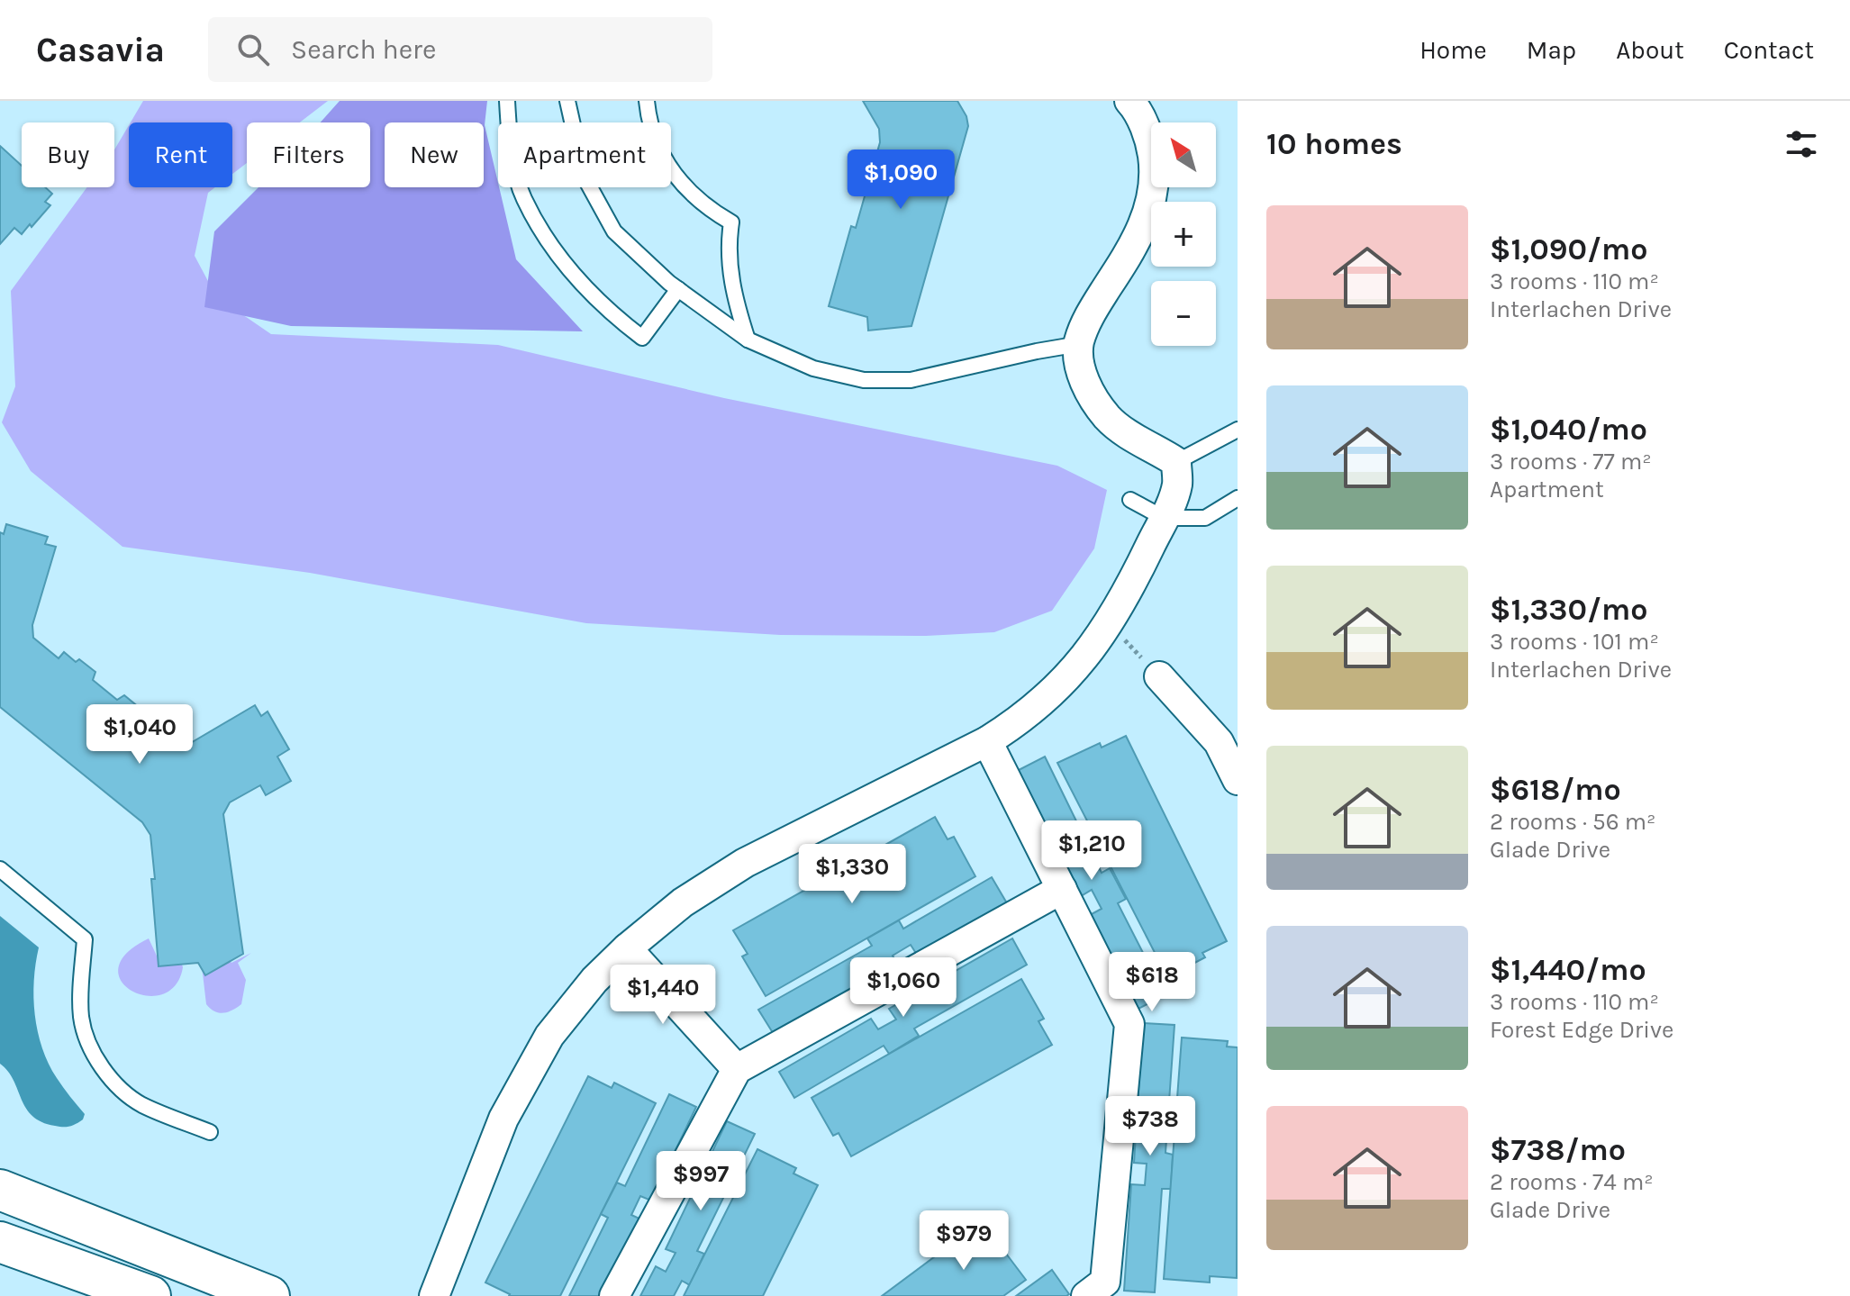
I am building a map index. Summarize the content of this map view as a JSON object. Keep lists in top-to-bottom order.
{
  "north": "top left",
  "page": {
    "header": "Casavia",
    "search": "Search here",
    "nav": [
      "Home",
      "Map",
      "About",
      "Contact"
    ],
    "heading": "10 homes",
    "map_buttons": ["+", "−"],
    "chip": [
      "Buy",
      "Rent",
      "Filters",
      "New",
      "Apartment"
    ],
    "price": [
      "$1,090",
      "$1,040",
      "$1,210",
      "$1,330",
      "$618",
      "$1,060",
      "$1,440",
      "$738",
      "$997",
      "$979"
    ],
    "list": [
      {
        "name": "$1,090/mo",
        "note": "3 rooms · 110 m² · Interlachen Drive"
      },
      {
        "name": "$1,040/mo",
        "note": "3 rooms · 77 m² · Apartment"
      },
      {
        "name": "$1,330/mo",
        "note": "3 rooms · 101 m² · Interlachen Drive"
      },
      {
        "name": "$618/mo",
        "note": "2 rooms · 56 m² · Glade Drive"
      },
      {
        "name": "$1,440/mo",
        "note": "3 rooms · 110 m² · Forest Edge Drive"
      },
      {
        "name": "$738/mo",
        "note": "2 rooms · 74 m² · Glade Drive"
      }
    ]
  }
}
